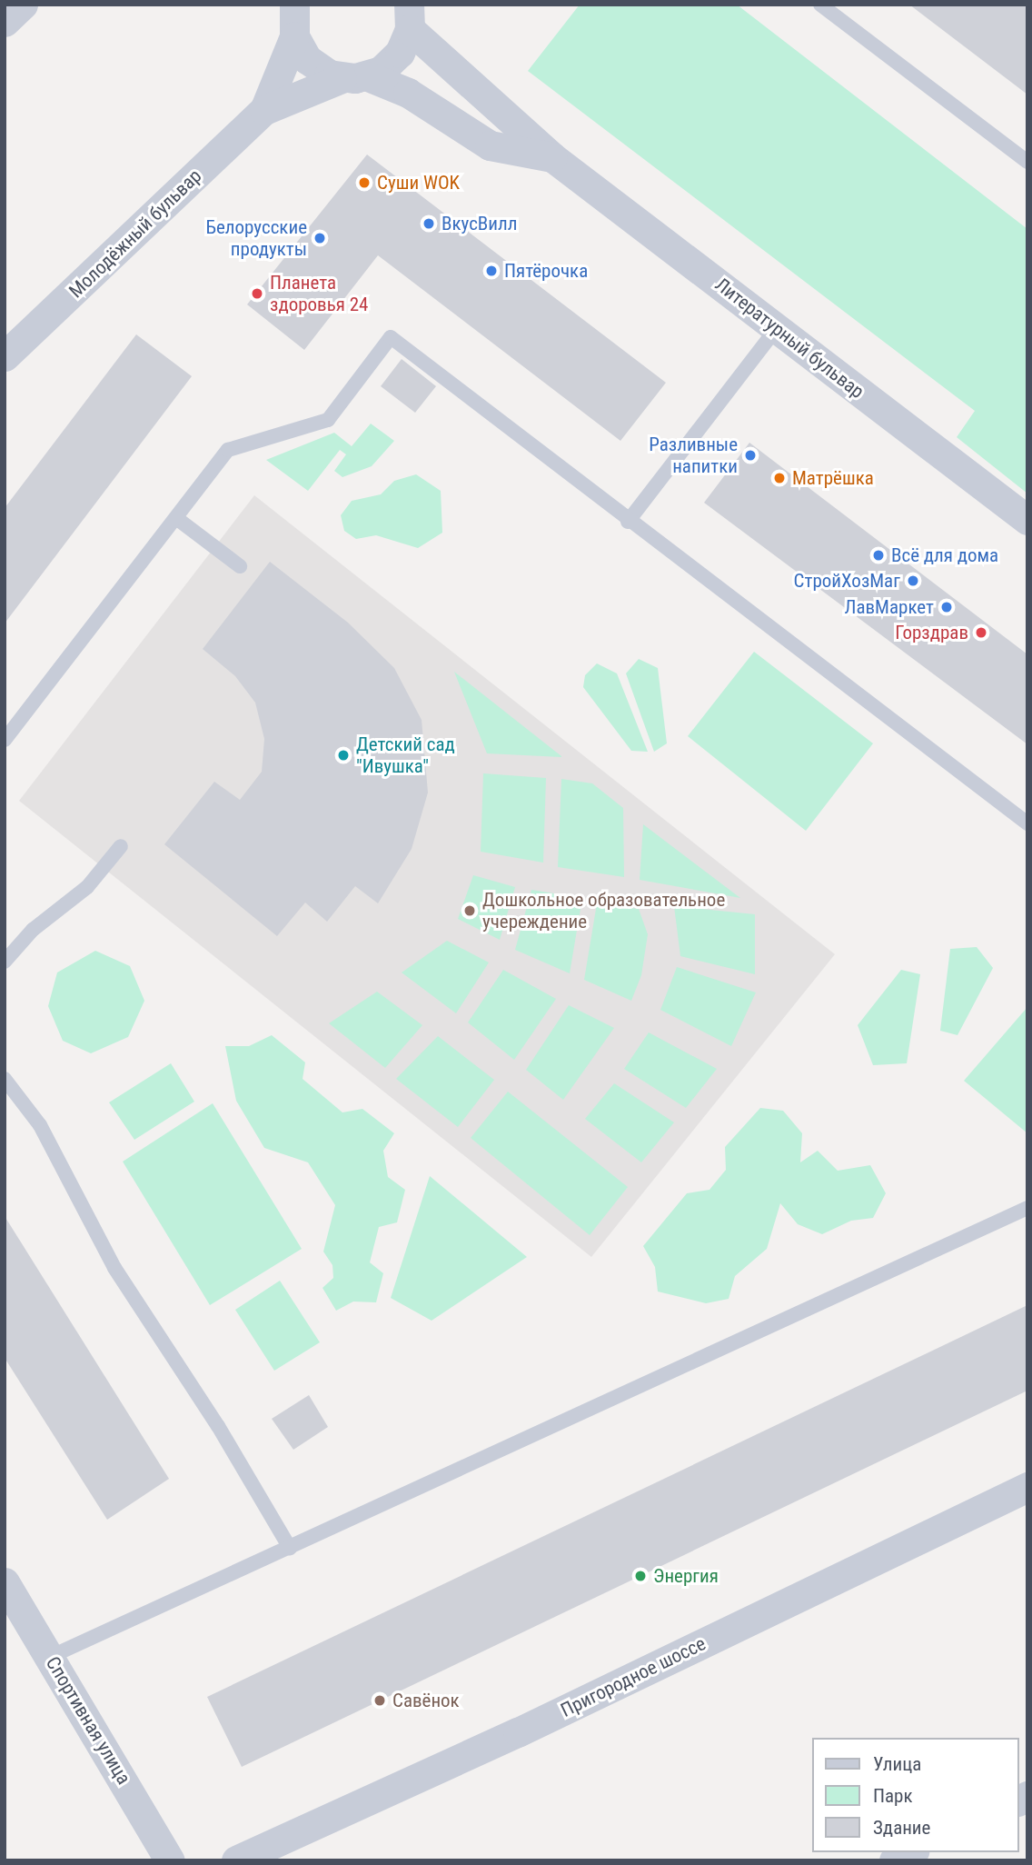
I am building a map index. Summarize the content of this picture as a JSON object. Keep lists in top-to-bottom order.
{
  "streets": {
    "street": [
      "Молодёжный бульвар",
      "Литературный бульвар",
      "Пригородное шоссе",
      "Спортивная улица"
    ]
  },
  "crossings": [
    ["Молодёжный бульвар", "Литературный бульвар"]
  ],
  "places": [
    "Суши WOK",
    "ВкусВилл",
    "Белорусские продукты",
    "Пятёрочка",
    "Планета здоровья 24",
    "Разливные напитки",
    "Матрёшка",
    "Всё для дома",
    "СтройХозМаг",
    "ЛавМаркет",
    "Горздрав",
    "Детский сад \"Ивушка\"",
    "Дошкольное образовательное учереждение",
    "Энергия",
    "Савёнок"
  ],
  "legend": ["Улица", "Парк", "Здание"]
}
